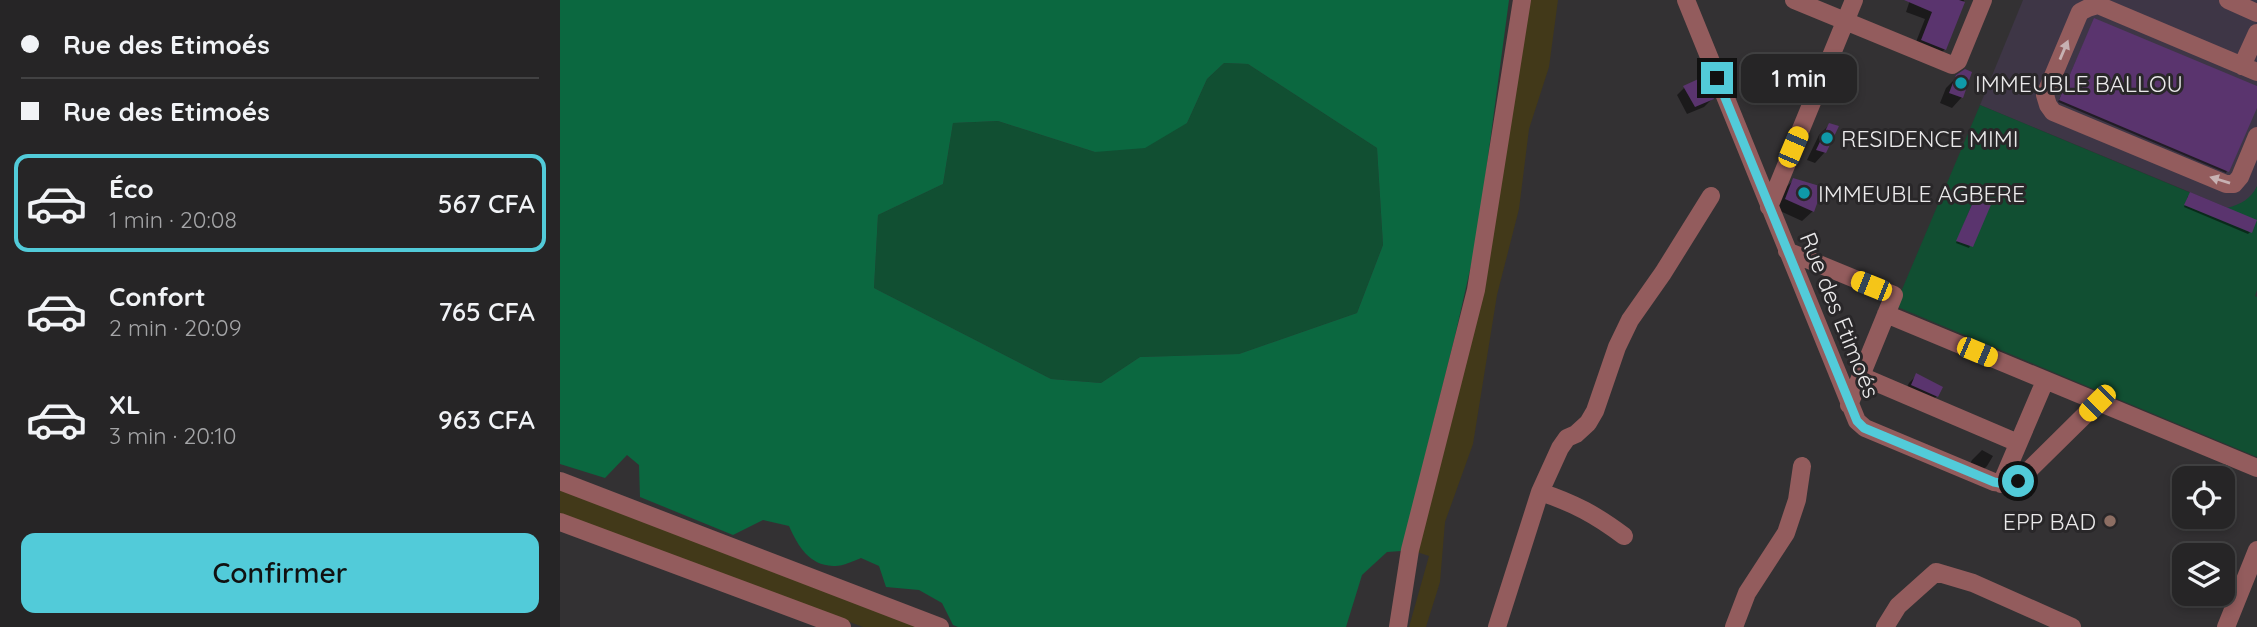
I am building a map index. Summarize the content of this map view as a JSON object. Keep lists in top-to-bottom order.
{
  "streets": {
    "street": ["Rue des Etimoés"]
  },
  "places": [
    "IMMEUBLE BALLOU",
    "RESIDENCE MIMI",
    "IMMEUBLE AGBERE",
    "EPP BAD"
  ],
  "page": {
    "banner": ["Rue des Etimoés", "Rue des Etimoés"],
    "bubble": "1 min",
    "list": [
      {
        "name": "Éco",
        "note": "1 min · 20:08",
        "value": "567 CFA"
      },
      {
        "name": "Confort",
        "note": "2 min · 20:09",
        "value": "765 CFA"
      },
      {
        "name": "XL",
        "note": "3 min · 20:10",
        "value": "963 CFA"
      }
    ],
    "buttons": "Confirmer"
  }
}
